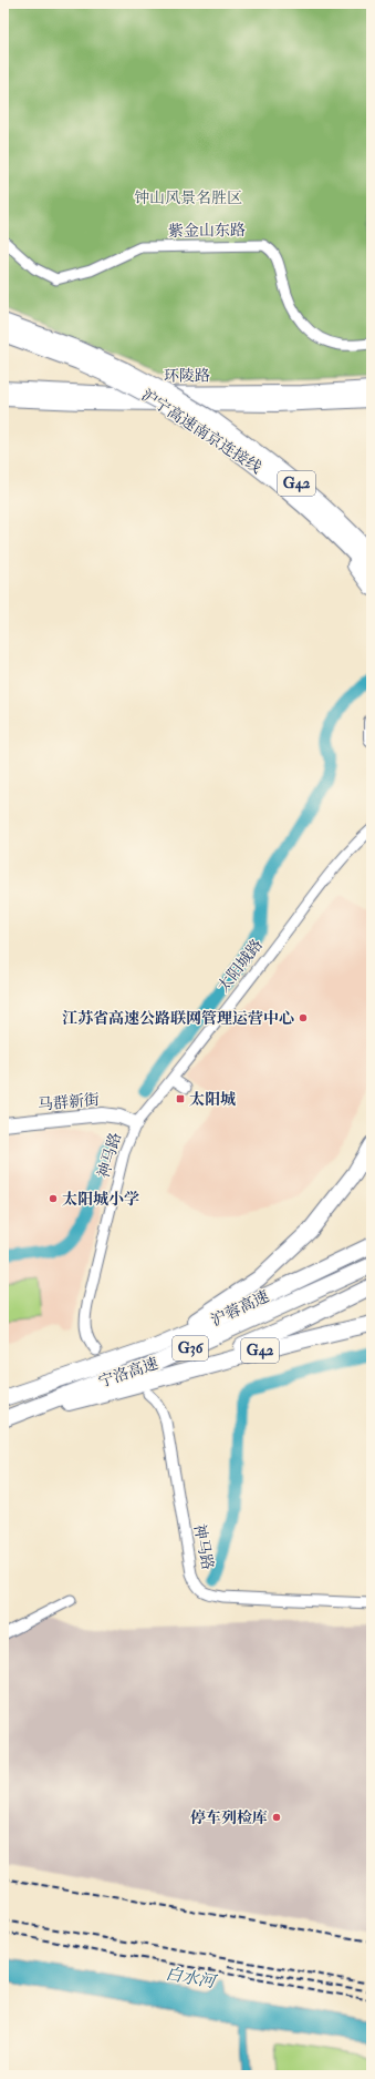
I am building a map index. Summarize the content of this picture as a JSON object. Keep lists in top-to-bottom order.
{
  "streets": {
    "highway": [
      "沪宁高速南京连接线",
      "G42",
      "沪蓉高速",
      "G36",
      "宁洛高速"
    ],
    "main road": ["环陵路", "马群新街"],
    "street": ["紫金山东路", "太阳城路", "神马路"]
  },
  "crossings": [
    ["G42", "神马路"],
    ["G42", "宁洛高速"],
    ["太阳城路", "马群新街"],
    ["太阳城路", "神马路"],
    ["马群新街", "神马路"]
  ],
  "water": ["白水河"],
  "parks": ["钟山风景名胜区"],
  "places": {
    "other": ["江苏省高速公路联网管理运营中心", "太阳城小学", "停车列检库"],
    "transit": ["太阳城"]
  }
}
